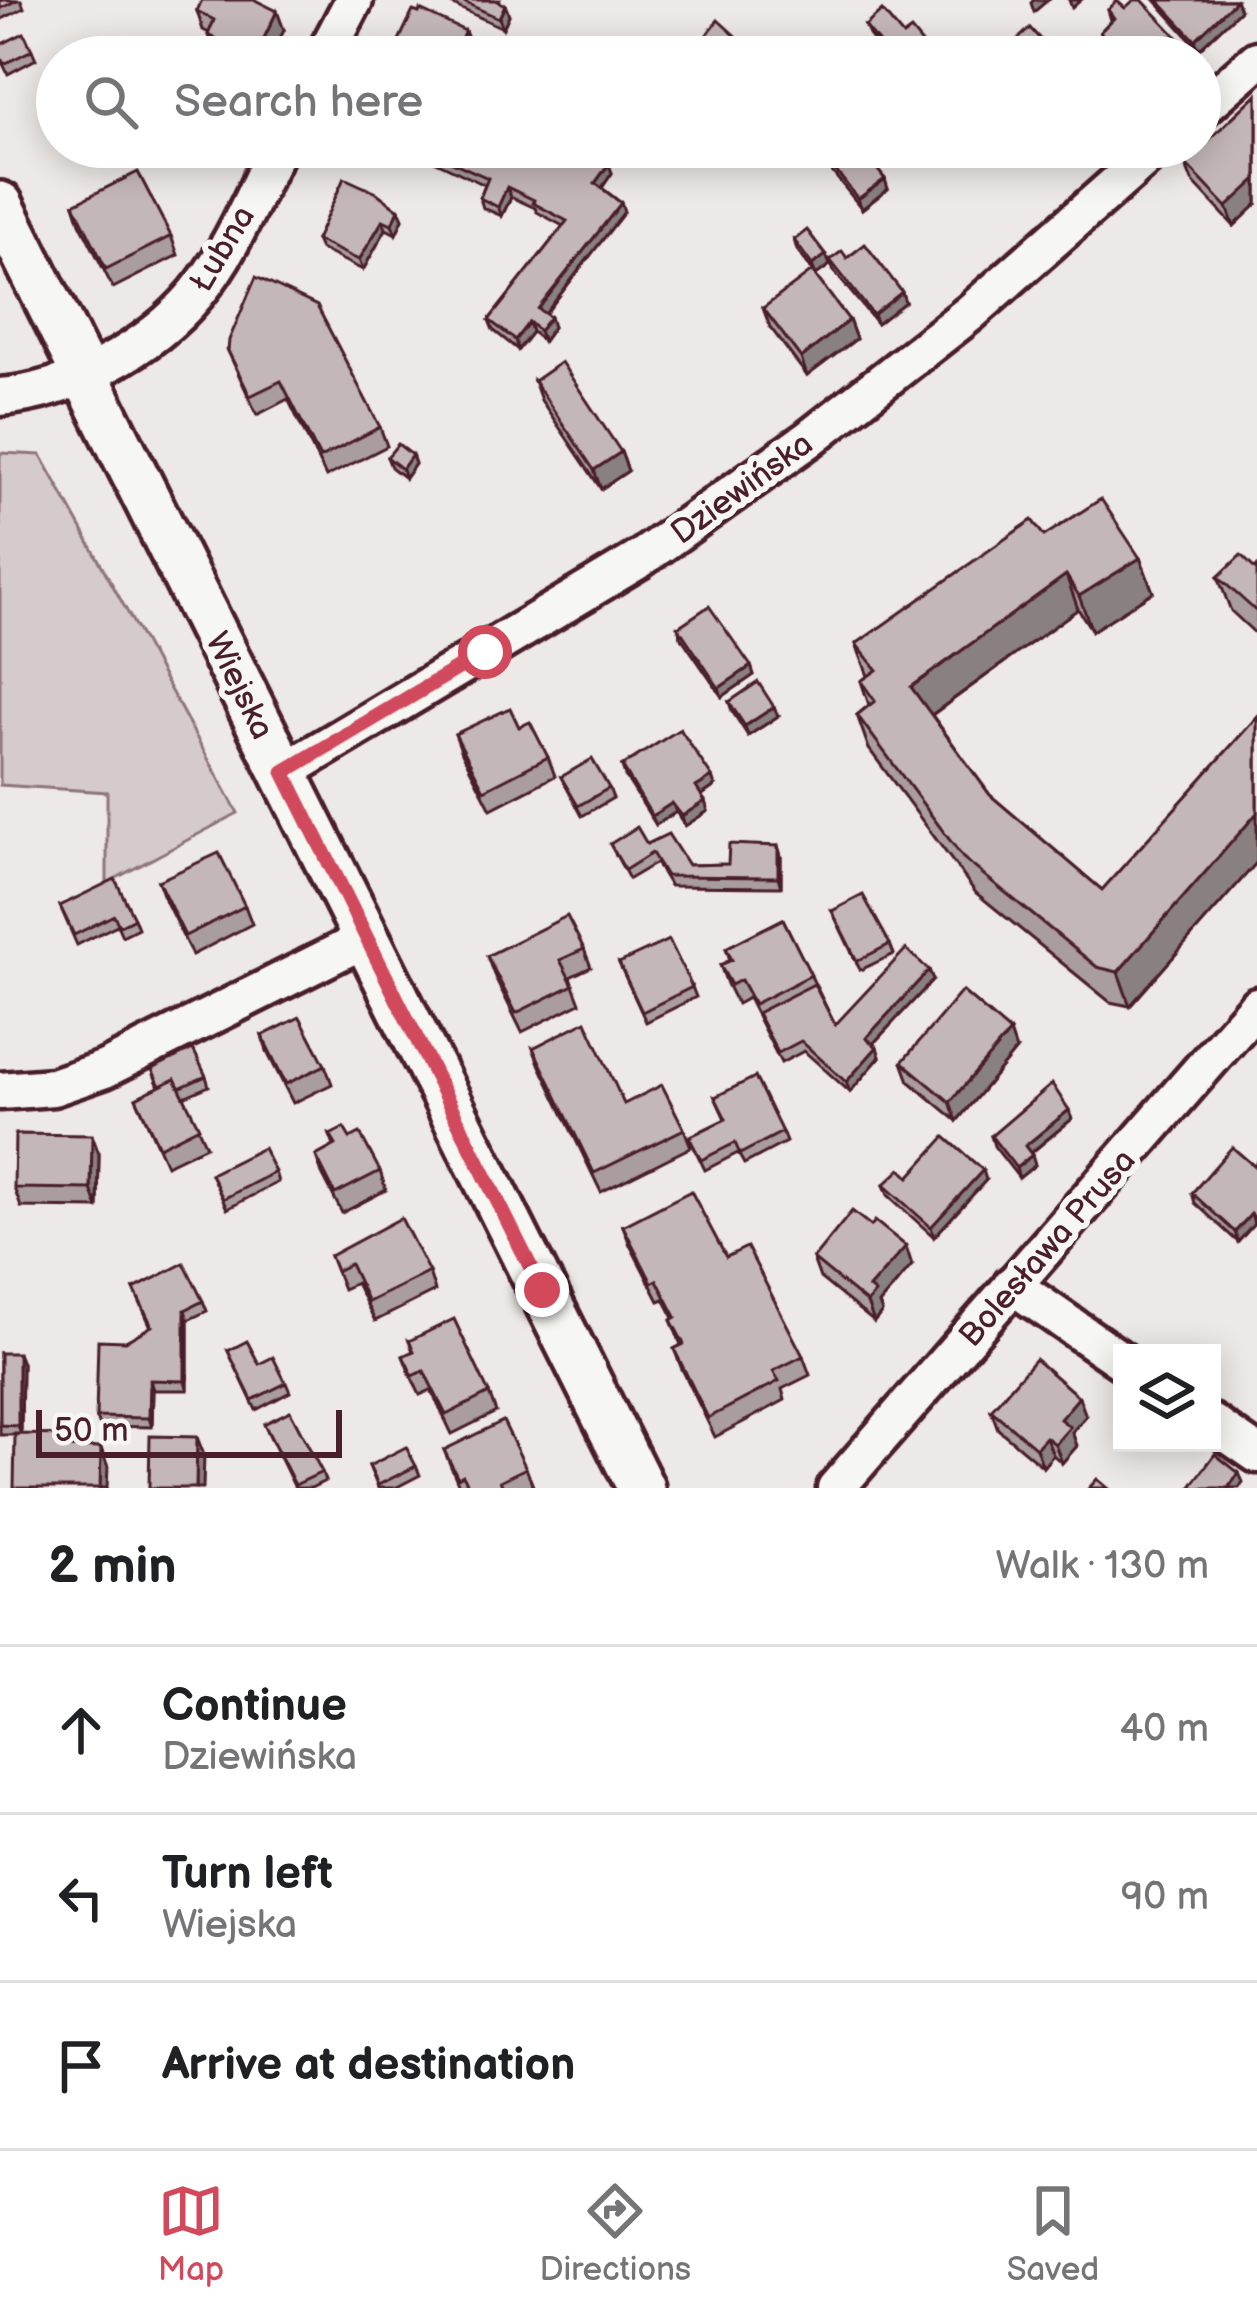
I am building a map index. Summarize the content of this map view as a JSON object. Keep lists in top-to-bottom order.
{
  "streets": {
    "street": [
      "Łubna",
      "Dziewińska",
      "Wiejska",
      "Bolesława Prusa"
    ]
  },
  "crossings": [
    ["Łubna", "Wiejska"],
    ["Dziewińska", "Wiejska"]
  ],
  "scale_bar": "50 m",
  "page": {
    "search": "Search here",
    "scale": "50 m",
    "heading": ["2 min", "Walk · 130 m"],
    "list": [
      ["Continue", "Dziewińska", "40 m"],
      ["Turn left", "Wiejska", "90 m"],
      "Arrive at destination"
    ],
    "nav": ["Map", "Directions", "Saved"]
  }
}
